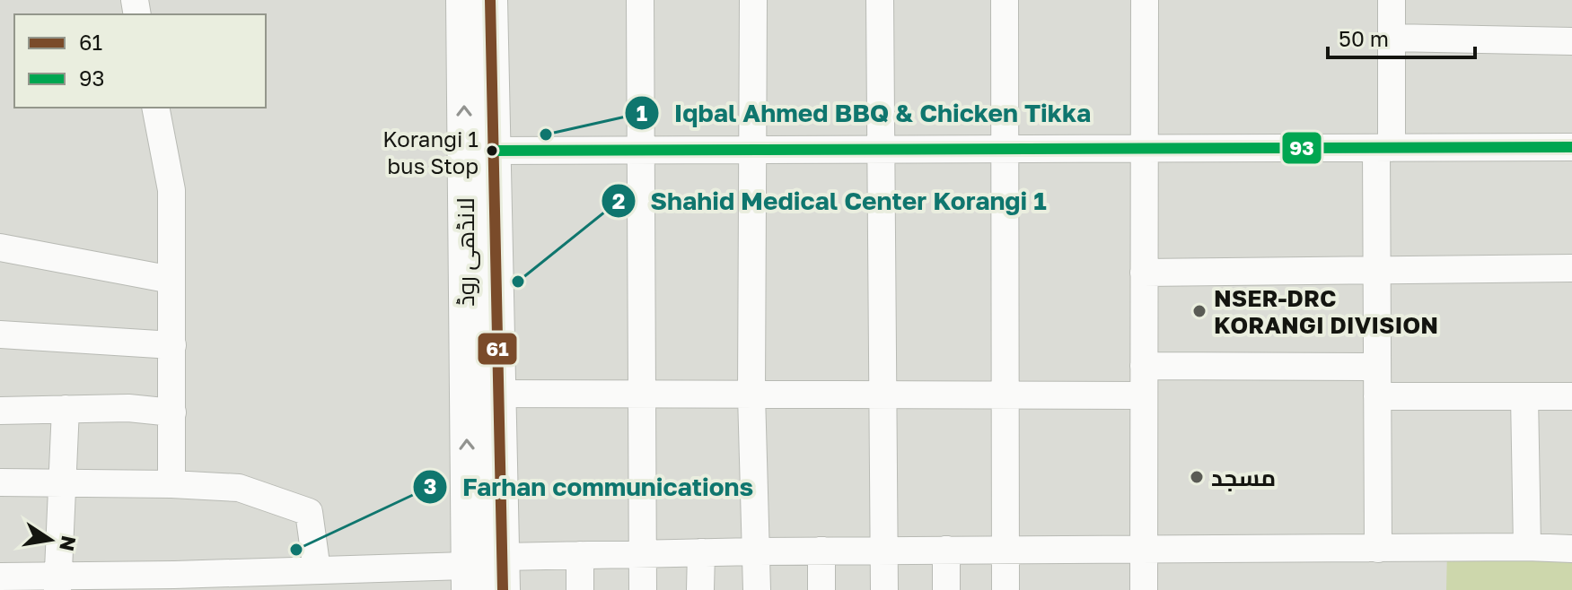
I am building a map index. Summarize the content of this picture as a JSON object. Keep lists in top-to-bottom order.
{
  "streets": {
    "main road": ["لانڈھی روڈ"]
  },
  "places": [
    "Iqbal Ahmed BBQ & Chicken Tikka",
    "Korangi 1 bus Stop",
    "Shahid Medical Center Korangi 1",
    "NSER-DRC KORANGI DIVISION",
    "مسجد",
    "Farhan communications"
  ],
  "lines": ["transit line 61", "transit line 93"],
  "legend": ["61", "93"],
  "scale_bar": "50 m",
  "north": "right"
}
